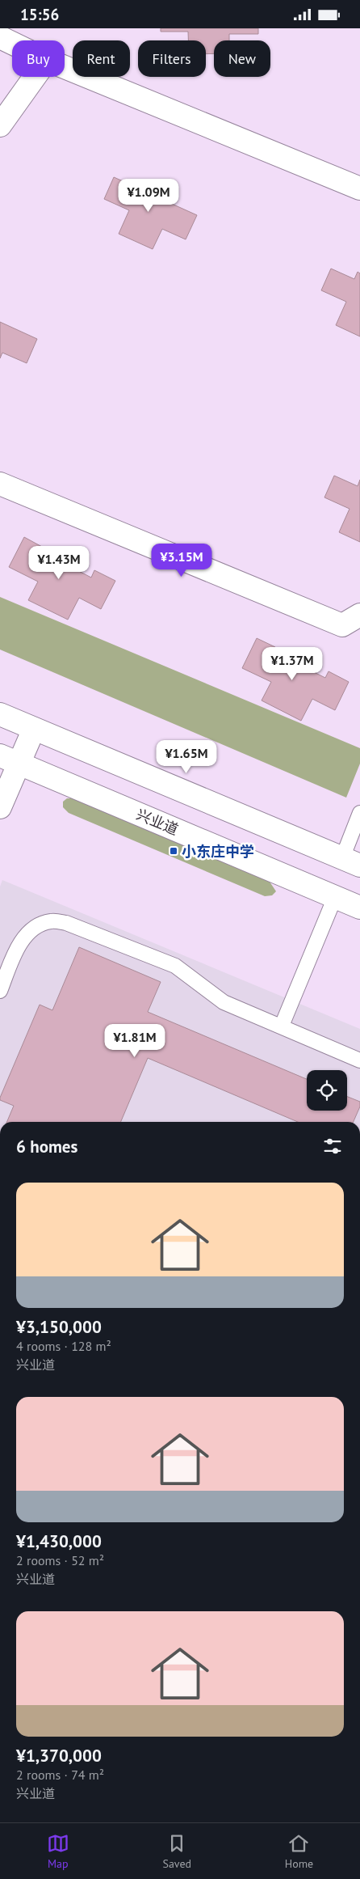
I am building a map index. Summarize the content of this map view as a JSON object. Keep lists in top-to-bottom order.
{
  "streets": {
    "street": ["兴业道"]
  },
  "places": {
    "transit": ["小东庄中学"]
  },
  "page": {
    "status": "15:56",
    "chip": [
      "Buy",
      "Rent",
      "Filters",
      "New"
    ],
    "price": [
      "¥1.09M",
      "¥3.15M",
      "¥1.43M",
      "¥1.37M",
      "¥1.65M",
      "¥1.81M"
    ],
    "heading": "6 homes",
    "list": [
      {
        "name": "¥3,150,000",
        "note": "4 rooms · 128 m² · 兴业道"
      },
      {
        "name": "¥1,430,000",
        "note": "2 rooms · 52 m² · 兴业道"
      },
      {
        "name": "¥1,370,000",
        "note": "2 rooms · 74 m² · 兴业道"
      }
    ],
    "tabs": ["Map", "Saved", "Home"]
  }
}
